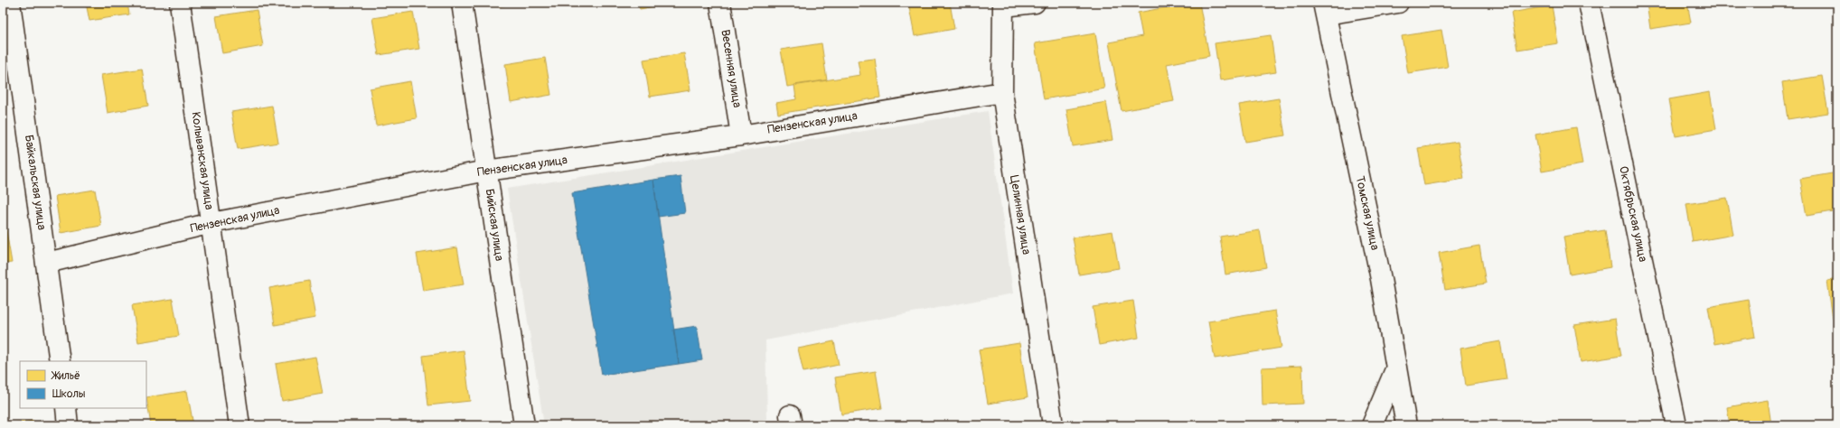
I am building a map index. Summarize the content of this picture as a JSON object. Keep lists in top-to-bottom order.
{
  "streets": {
    "street": [
      "Весенняя улица",
      "Пензенская улица",
      "Колыванская улица",
      "Байкальская улица",
      "Томская улица",
      "Октябрьская улица",
      "Целинная улица",
      "Бийская улица"
    ]
  },
  "crossings": [
    ["Весенняя улица", "Пензенская улица"],
    ["Пензенская улица", "Колыванская улица"],
    ["Пензенская улица", "Байкальская улица"],
    ["Пензенская улица", "Целинная улица"],
    ["Пензенская улица", "Бийская улица"]
  ],
  "legend": ["Жильё", "Школы"]
}
